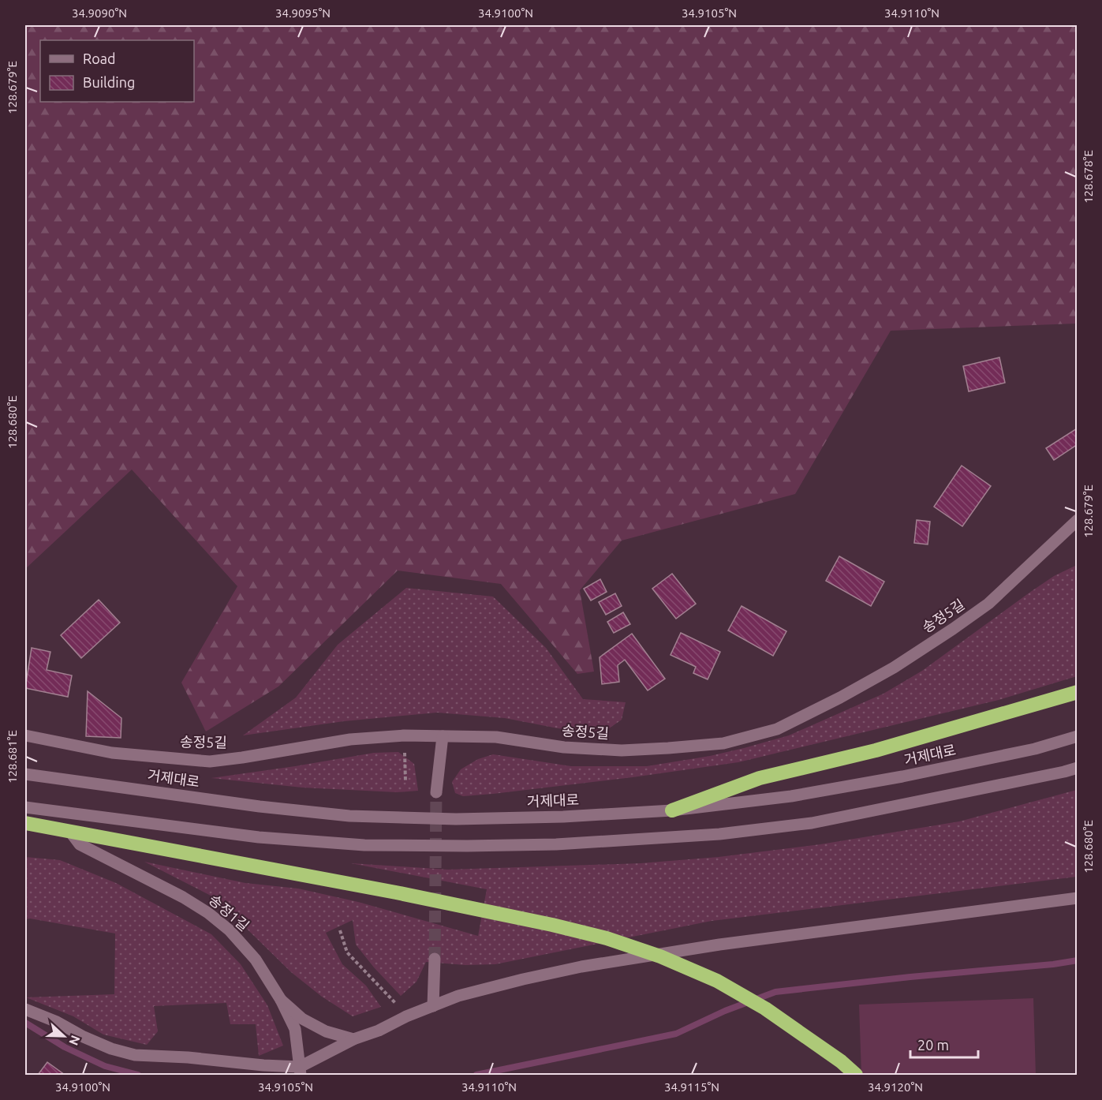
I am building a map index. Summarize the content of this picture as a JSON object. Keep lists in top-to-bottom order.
{
  "streets": {
    "street": ["송정5길", "거제대로", "송정1길"]
  },
  "legend": ["Road", "Building"],
  "scale_bar": "20 m",
  "north": "right",
  "coordinates": [
    "34.9090°N",
    "34.9095°N",
    "34.9100°N",
    "34.9105°N",
    "34.9110°N",
    "128.679°E",
    "128.678°E",
    "128.680°E",
    "128.681°E",
    "34.9115°N",
    "34.9120°N"
  ]
}
